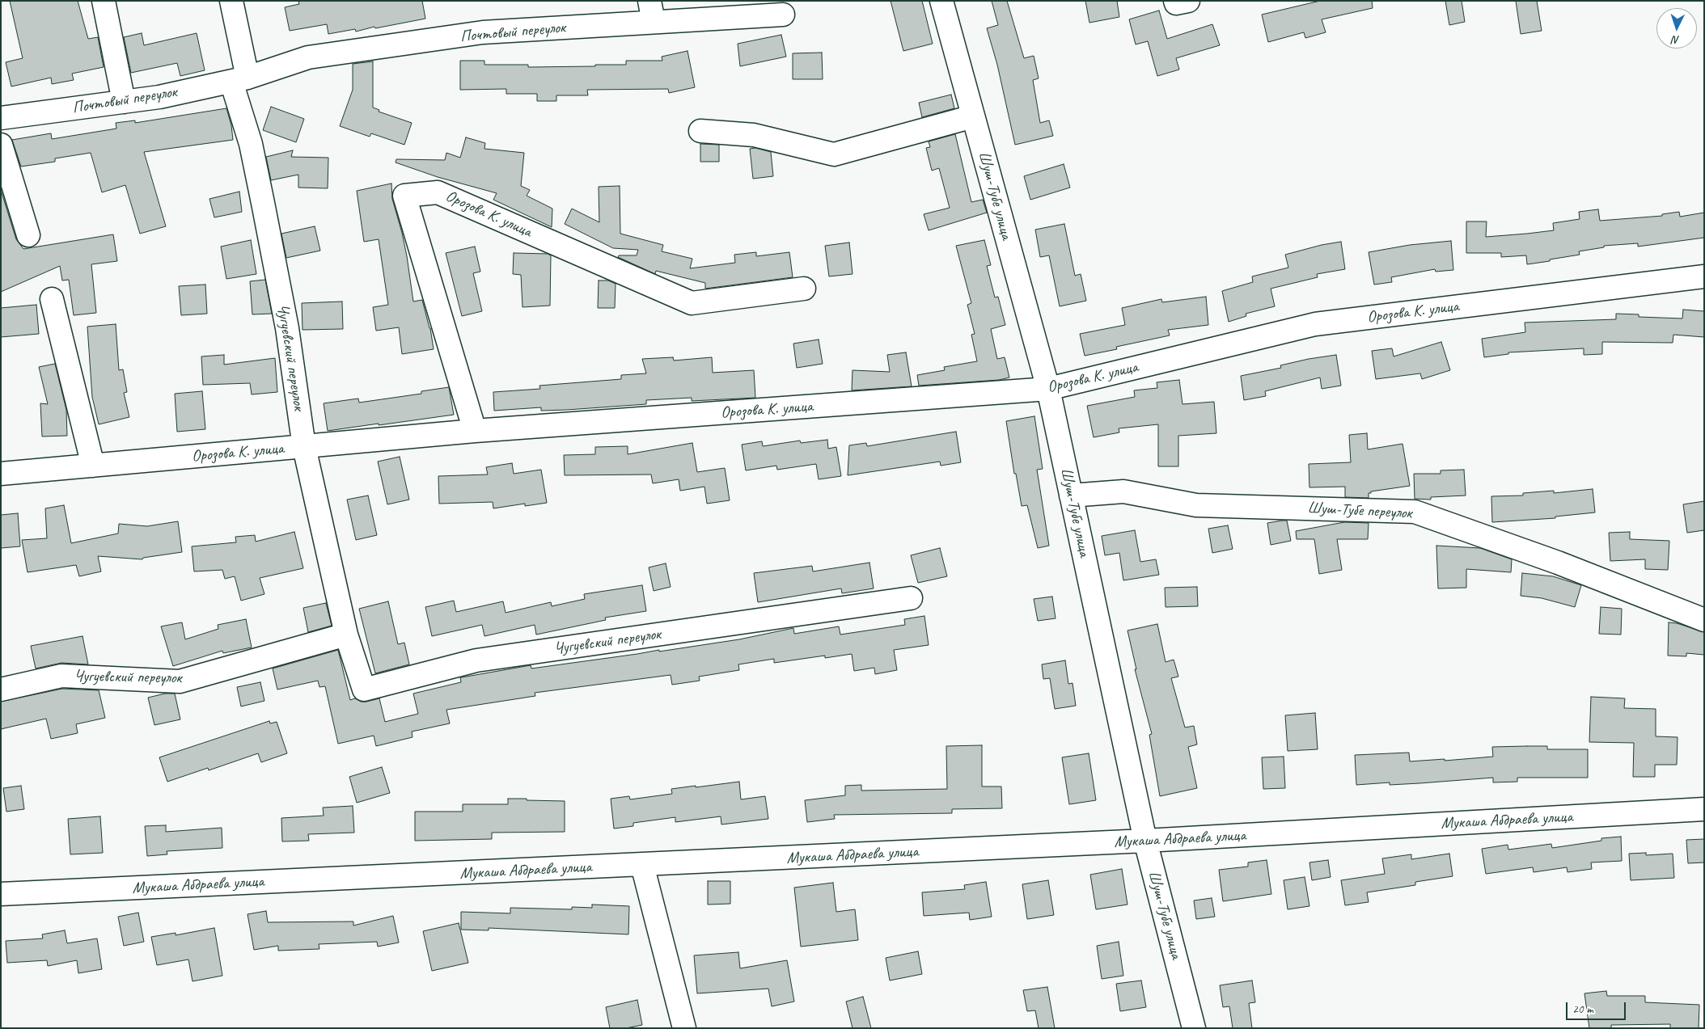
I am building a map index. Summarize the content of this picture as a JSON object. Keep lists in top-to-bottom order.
{
  "streets": {
    "street": [
      "Почтовый переулок",
      "Шуш-Тубе улица",
      "Орозова К. улица",
      "Чугуевский переулок",
      "Шуш-Тубе переулок",
      "Мукаша Абдраева улица"
    ]
  },
  "crossings": [
    ["Почтовый переулок", "Чугуевский переулок"],
    ["Шуш-Тубе улица", "Орозова К. улица"],
    ["Шуш-Тубе улица", "Шуш-Тубе переулок"],
    ["Шуш-Тубе улица", "Мукаша Абдраева улица"],
    ["Орозова К. улица", "Чугуевский переулок"]
  ],
  "scale_bar": "20 m",
  "north": "bottom"
}
